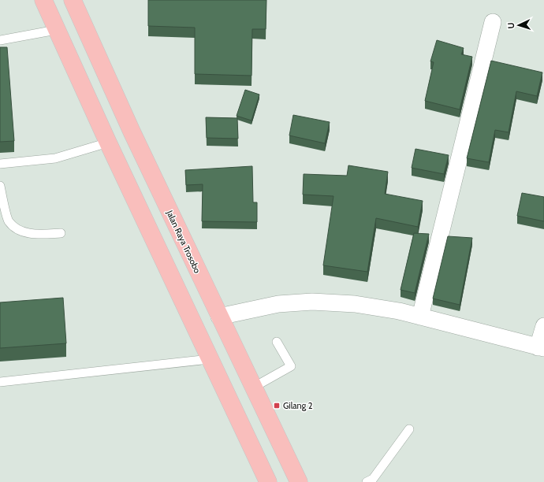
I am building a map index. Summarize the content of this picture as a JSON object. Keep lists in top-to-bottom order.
{
  "streets": {
    "highway": ["Jalan Raya Trosobo"]
  },
  "places": {
    "transit": ["Gilang 2"]
  },
  "north": "left"
}
